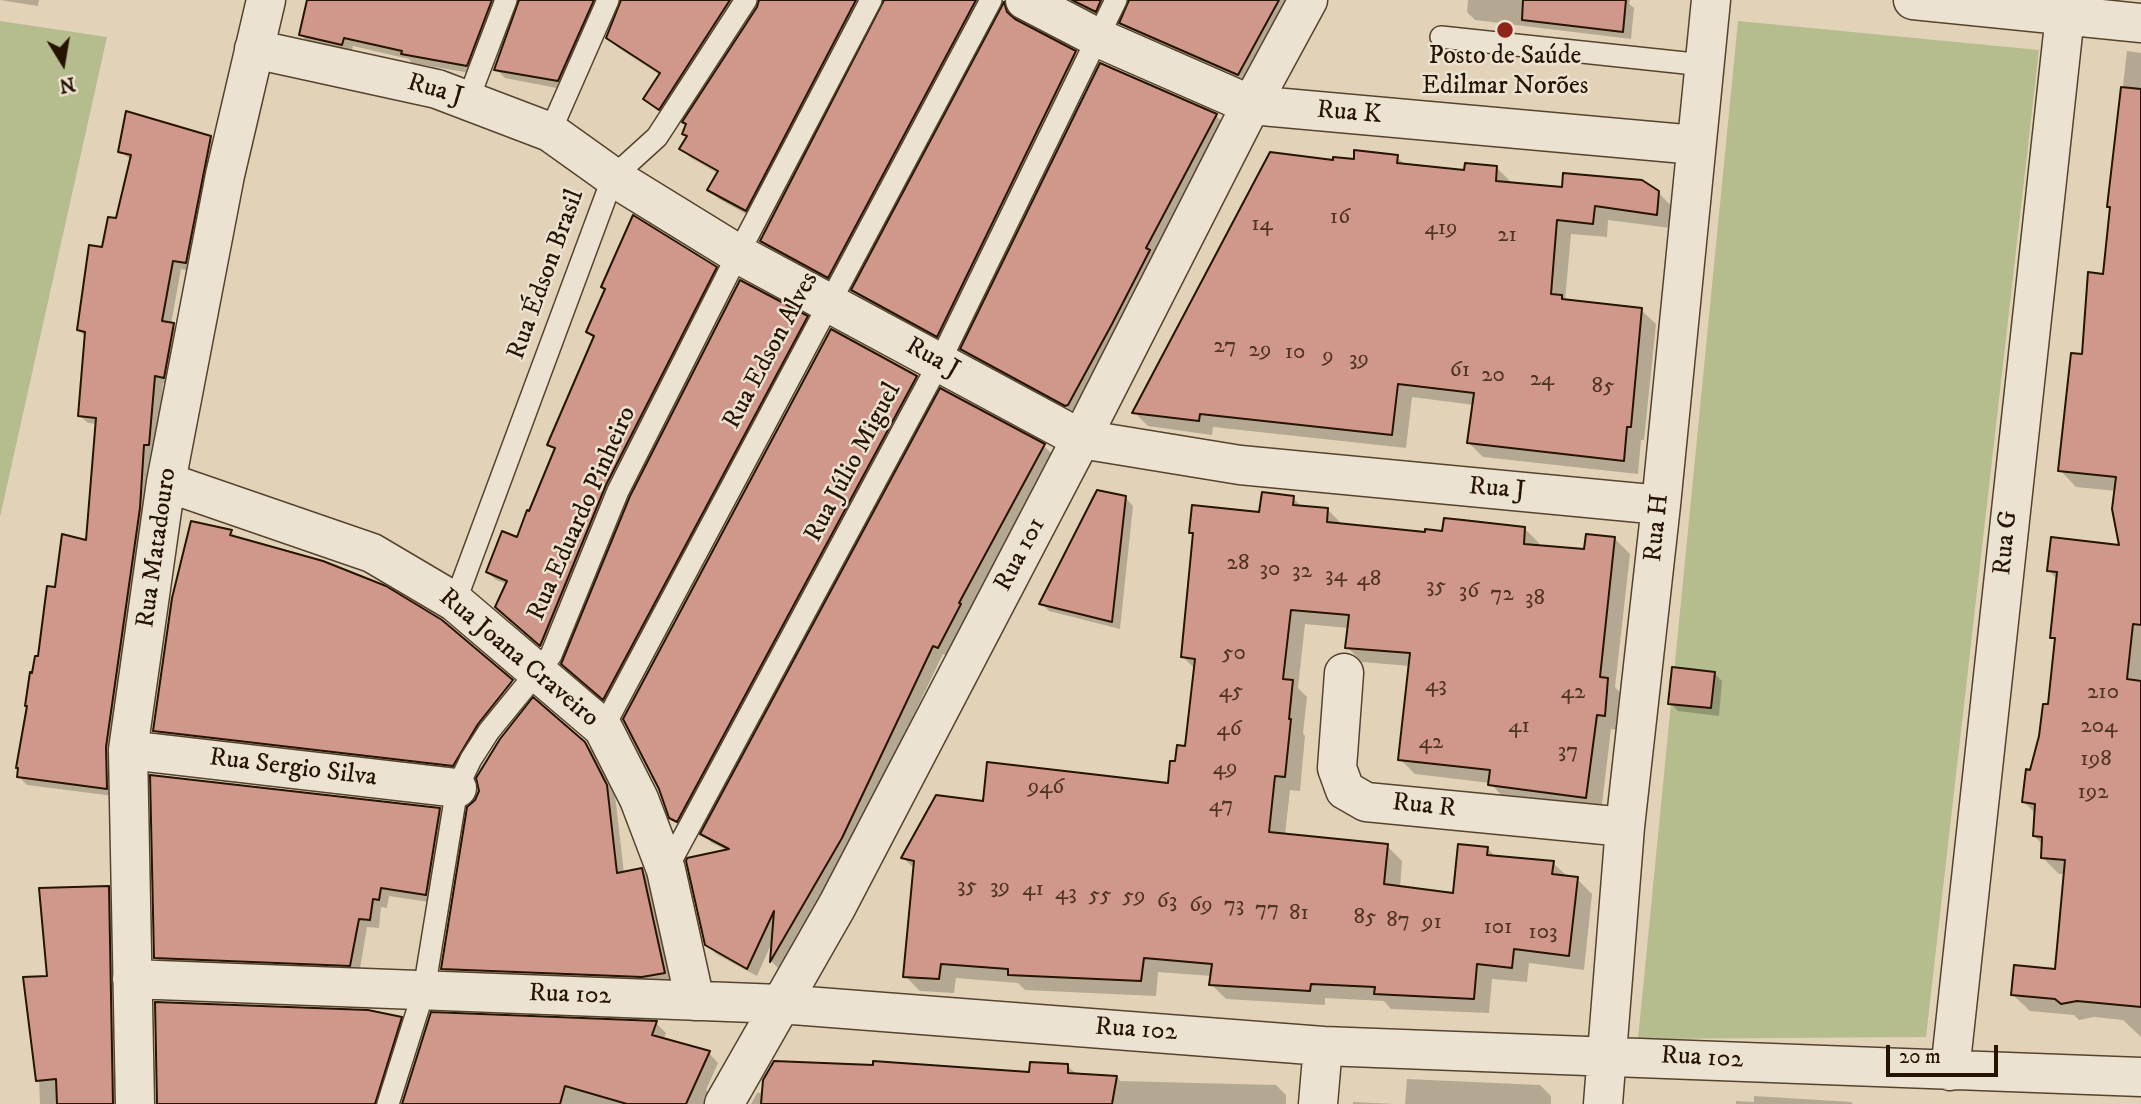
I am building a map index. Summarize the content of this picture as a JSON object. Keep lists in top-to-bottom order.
{
  "streets": {
    "street": [
      "Rua J",
      "Rua K",
      "Rua H",
      "Rua G",
      "Rua Matadouro",
      "Rua 101",
      "Rua Joana Craveiro",
      "Rua Sergio Silva",
      "Rua R",
      "Rua 102"
    ],
    "lane": [
      "Rua Édson Brasil",
      "Rua Edson Alves",
      "Rua Júlio Miguel",
      "Rua Eduardo Pinheiro"
    ]
  },
  "crossings": [
    ["Rua J", "Rua Édson Brasil"],
    ["Rua J", "Rua Edson Alves"],
    ["Rua J", "Rua Júlio Miguel"],
    ["Rua J", "Rua Eduardo Pinheiro"],
    ["Rua J", "Rua H"],
    ["Rua J", "Rua Matadouro"],
    ["Rua J", "Rua 101"],
    ["Rua K", "Rua Júlio Miguel"],
    ["Rua K", "Rua H"],
    ["Rua K", "Rua 101"],
    ["Rua Édson Brasil", "Rua Joana Craveiro"],
    ["Rua Edson Alves", "Rua Joana Craveiro"],
    ["Rua Júlio Miguel", "Rua Joana Craveiro"],
    ["Rua Eduardo Pinheiro", "Rua Joana Craveiro"],
    ["Rua Eduardo Pinheiro", "Rua Sergio Silva"],
    ["Rua Eduardo Pinheiro", "Rua 102"],
    ["Rua H", "Rua R"],
    ["Rua H", "Rua 102"],
    ["Rua G", "Rua 102"],
    ["Rua Matadouro", "Rua Joana Craveiro"],
    ["Rua Matadouro", "Rua Sergio Silva"],
    ["Rua Matadouro", "Rua 102"],
    ["Rua 101", "Rua 102"],
    ["Rua Joana Craveiro", "Rua 102"]
  ],
  "places": ["Posto de Saúde Edilmar Norões"],
  "house_numbers": [
    "16",
    "14",
    "419",
    "21",
    "27",
    "29",
    "10",
    "9",
    "39",
    "61",
    "20",
    "24",
    "85",
    "28",
    "30",
    "32",
    "34",
    "48",
    "35",
    "36",
    "72",
    "38",
    "50",
    "43",
    "45",
    "42",
    "210",
    "41",
    "204",
    "46",
    "42",
    "37",
    "198",
    "49",
    "946",
    "192",
    "47",
    "35",
    "39",
    "41",
    "43",
    "55",
    "59",
    "63",
    "69",
    "73",
    "77",
    "81",
    "85",
    "87",
    "91",
    "101",
    "103"
  ],
  "scale_bar": "20 m",
  "north": "bottom"
}
